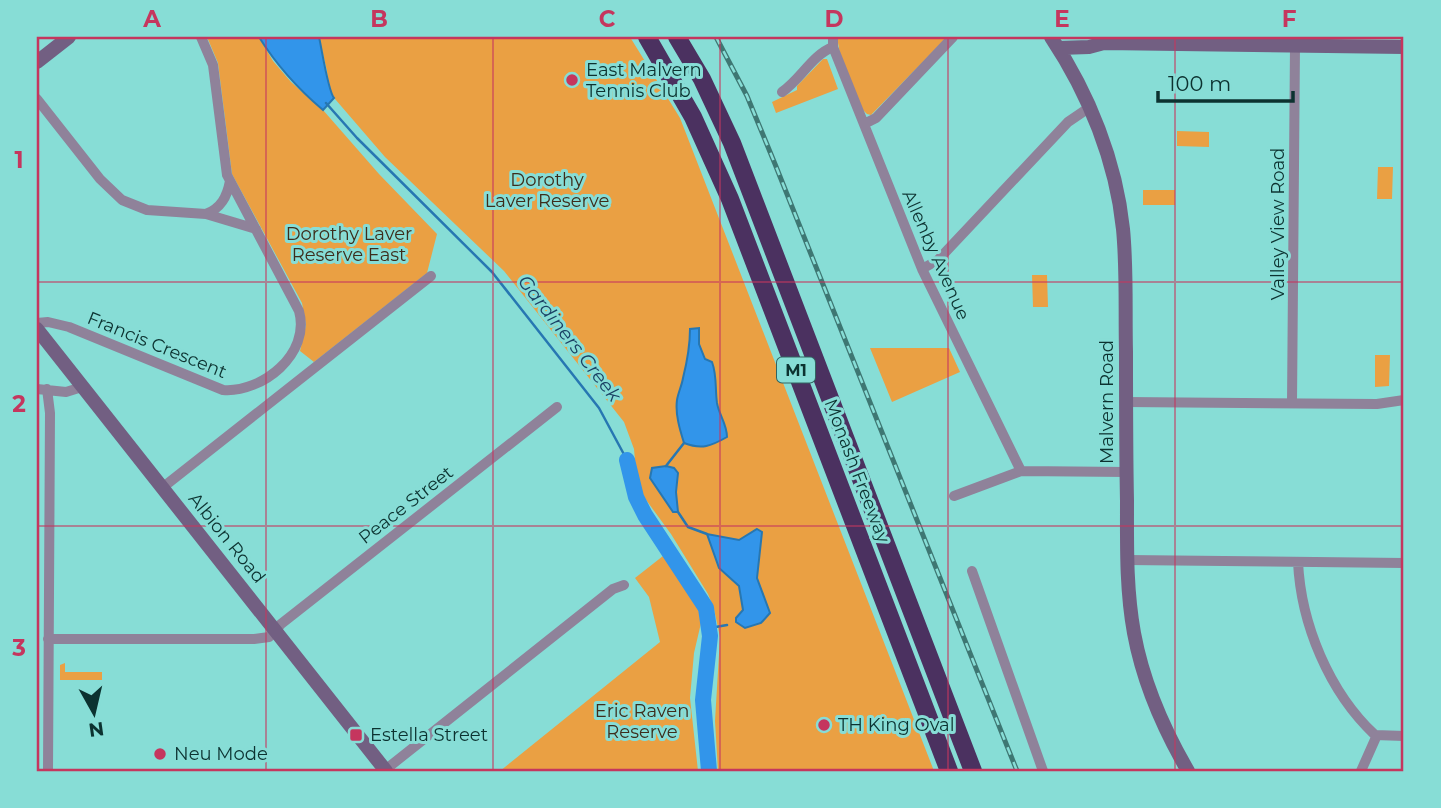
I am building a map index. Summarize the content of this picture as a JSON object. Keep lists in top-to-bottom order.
{
  "streets": {
    "highway": ["M1", "Monash Freeway"],
    "main road": ["Malvern Road", "Albion Road"],
    "street": [
      "Valley View Road",
      "Allenby Avenue",
      "Francis Crescent",
      "Peace Street"
    ]
  },
  "crossings": [
    ["Peace Street", "Albion Road"]
  ],
  "water": ["Gardiners Creek"],
  "parks": ["Dorothy Laver Reserve", "Dorothy Laver Reserve East", "Eric Raven Reserve"],
  "places": {
    "other": ["East Malvern Tennis Club", "TH King Oval", "Neu Mode"],
    "transit": ["Estella Street"]
  },
  "scale_bar": "100 m",
  "north": "bottom",
  "grid": {
    "columns": [
      "A",
      "B",
      "C",
      "D",
      "E",
      "F"
    ],
    "rows": ["1", "2", "3"]
  }
}
